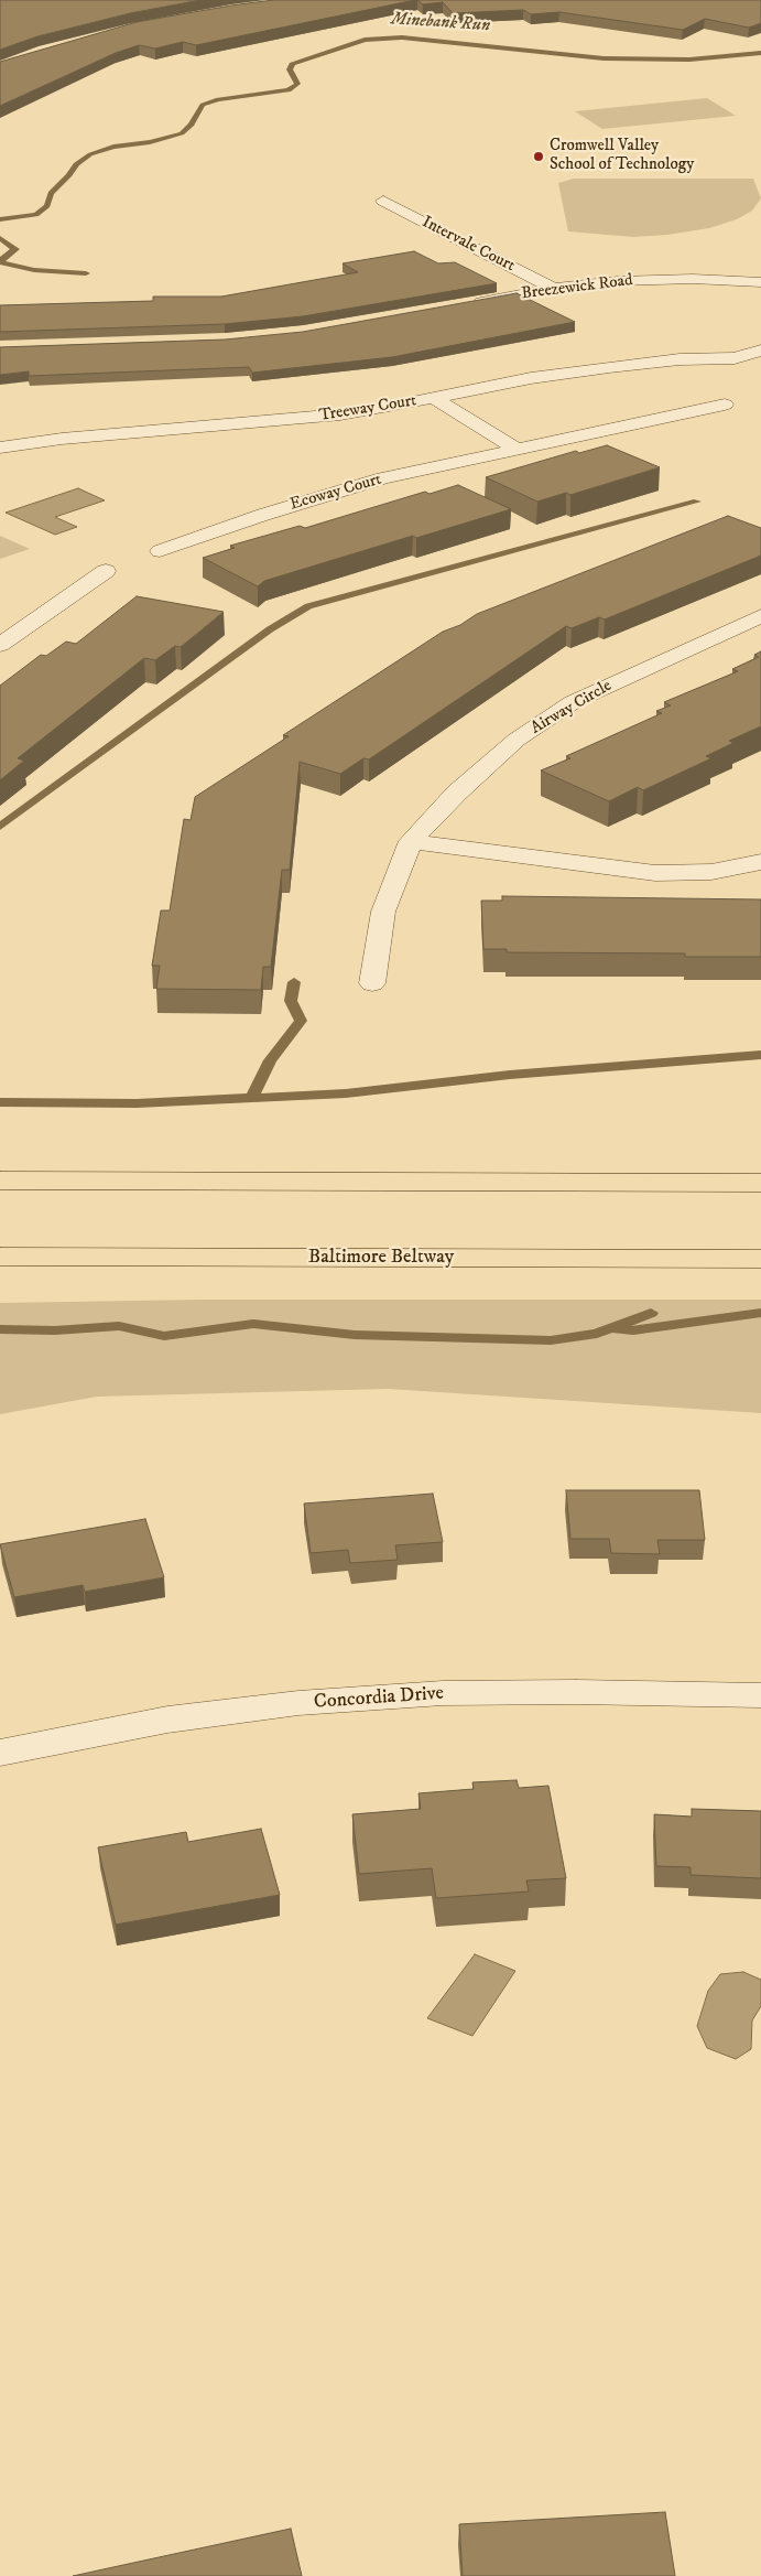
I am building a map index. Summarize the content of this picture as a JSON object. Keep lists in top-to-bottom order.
{
  "streets": {
    "highway": ["Baltimore Beltway"],
    "street": [
      "Intervale Court",
      "Breezewick Road",
      "Treeway Court",
      "Ecoway Court",
      "Airway Circle",
      "Concordia Drive"
    ]
  },
  "crossings": [
    ["Intervale Court", "Breezewick Road"]
  ],
  "water": ["Minebank Run"],
  "places": ["Cromwell Valley School of Technology"]
}
